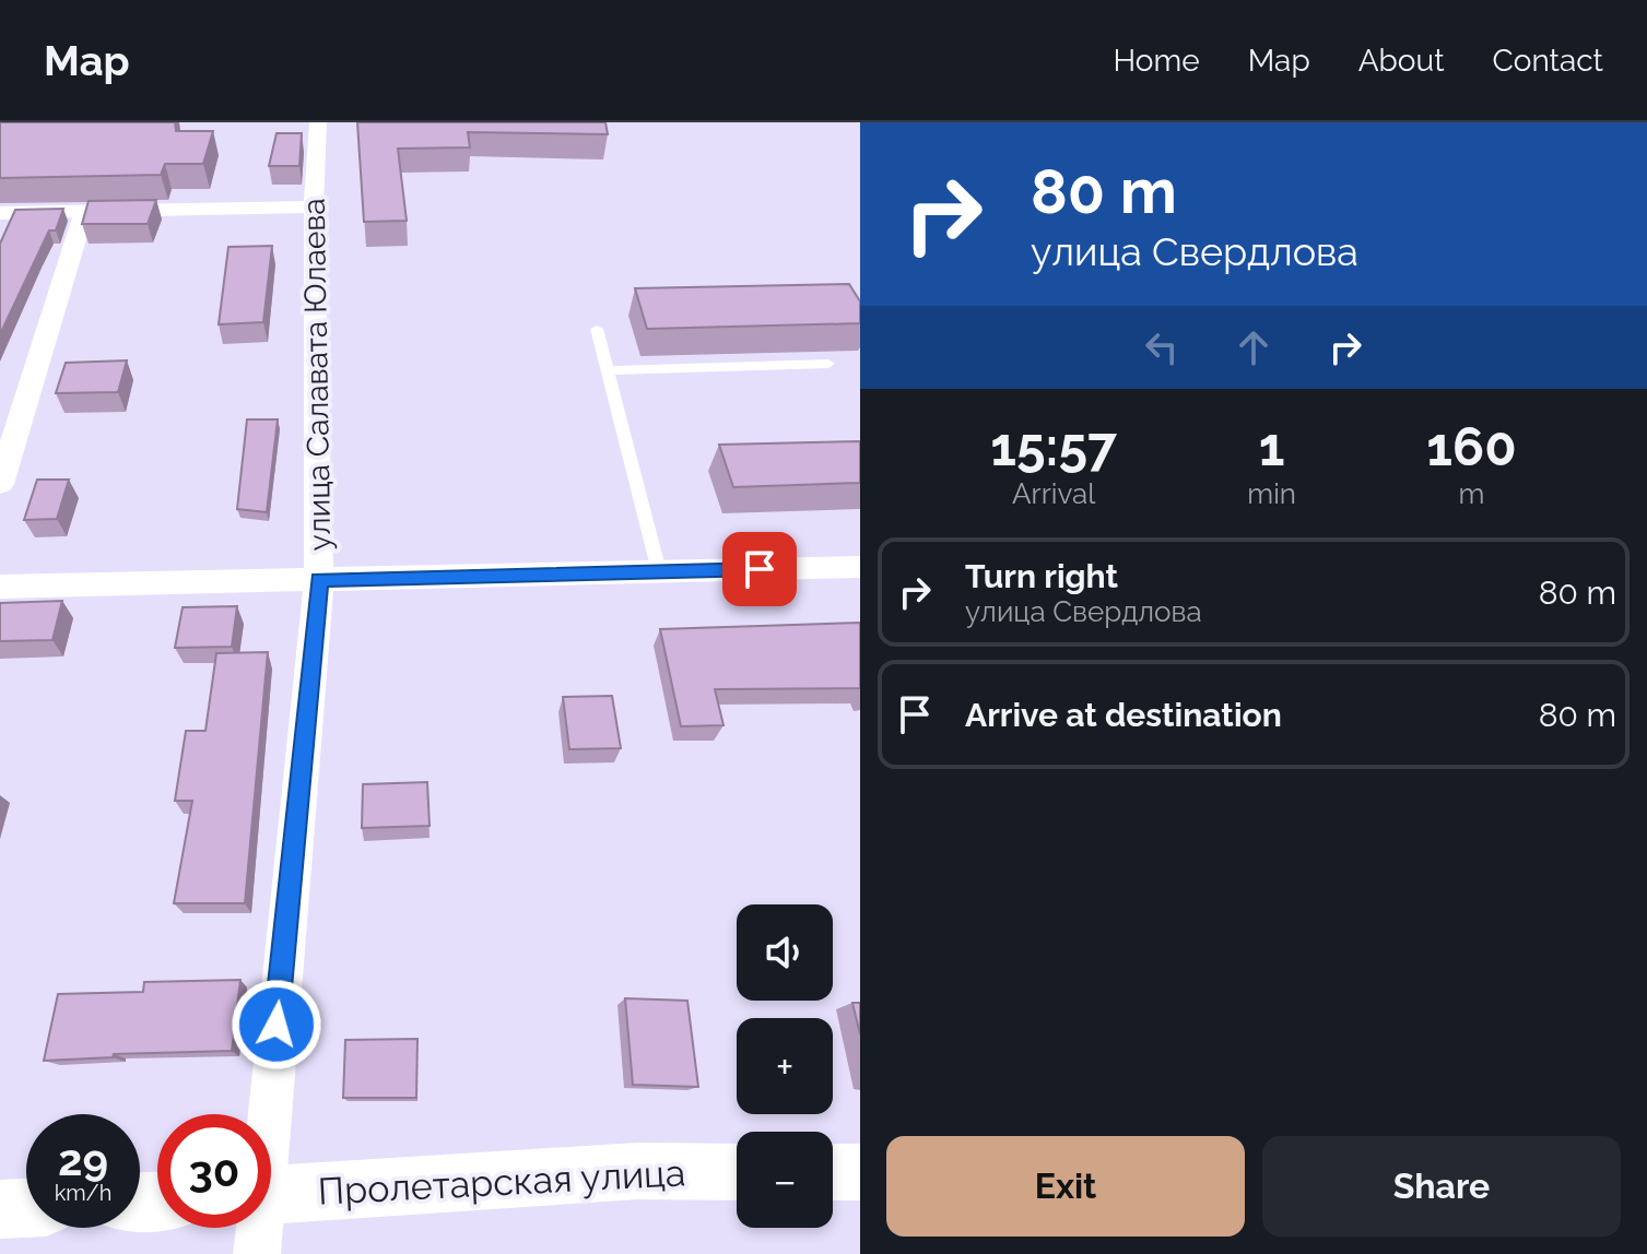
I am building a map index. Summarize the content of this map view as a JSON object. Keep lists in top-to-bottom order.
{
  "streets": {
    "street": ["улица Салавата Юлаева", "Пролетарская улица"]
  },
  "page": {
    "header": "Map",
    "nav": [
      "Home",
      "Map",
      "About",
      "Contact"
    ],
    "turn": ["80 m", "улица Свердлова"],
    "eta": [
      "15:57",
      "Arrival",
      "1",
      "min",
      "160",
      "m"
    ],
    "list": [
      {
        "name": "Turn right",
        "note": "улица Свердлова",
        "value": "80 m"
      },
      {
        "name": "Arrive at destination",
        "value": "80 m"
      }
    ],
    "map_buttons": ["+", "−"],
    "speed": "29 km/h",
    "limit": "30",
    "buttons": ["Exit", "Share"]
  }
}
